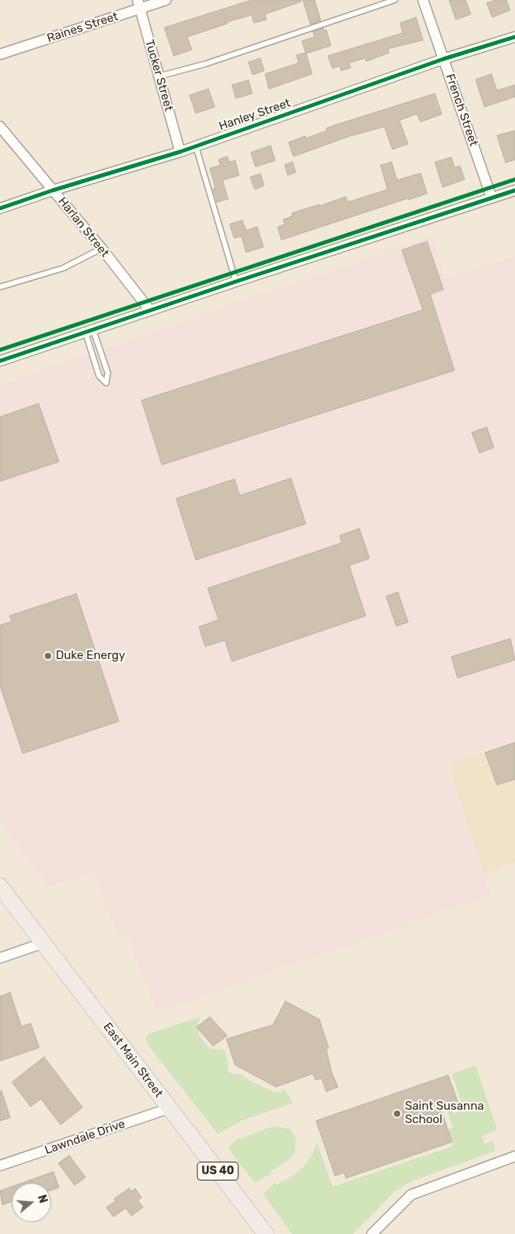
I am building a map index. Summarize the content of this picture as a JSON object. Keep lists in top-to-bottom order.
{
  "streets": {
    "main road": ["East Main Street", "US 40"],
    "street": [
      "Raines Street",
      "Tucker Street",
      "French Street",
      "Hanley Street",
      "Harlan Street",
      "Lawndale Drive"
    ]
  },
  "crossings": [
    ["Raines Street", "Tucker Street"],
    ["Tucker Street", "Hanley Street"],
    ["French Street", "Hanley Street"],
    ["Hanley Street", "Harlan Street"],
    ["East Main Street", "Lawndale Drive"]
  ],
  "places": ["Duke Energy", "Saint Susanna School"],
  "north": "right"
}
